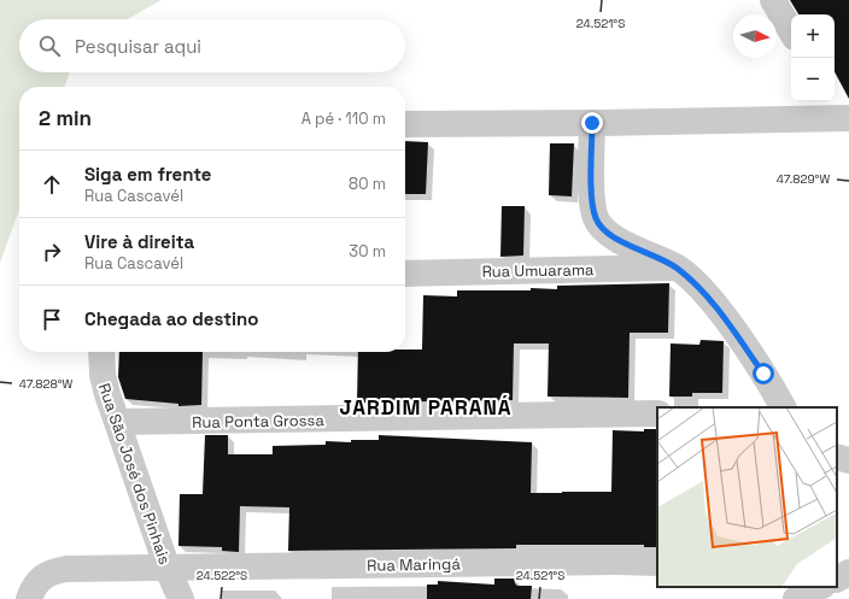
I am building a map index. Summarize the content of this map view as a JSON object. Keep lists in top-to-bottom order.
{
  "streets": {
    "street": [
      "Rua Umuarama",
      "Rua Ponta Grossa",
      "Rua São José dos Pinhais",
      "Rua Maringá"
    ]
  },
  "crossings": [
    ["Rua Ponta Grossa", "Rua São José dos Pinhais"],
    ["Rua São José dos Pinhais", "Rua Maringá"]
  ],
  "districts": ["JARDIM PARANÁ"],
  "north": "right",
  "page": {
    "map_buttons": ["+", "−"],
    "search": "Pesquisar aqui",
    "heading": ["2 min", "A pé · 110 m"],
    "list": [
      ["Siga em frente", "Rua Cascavél", "80 m"],
      ["Vire à direita", "Rua Cascavél", "30 m"],
      "Chegada ao destino"
    ]
  },
  "coordinates": [
    "24.521°S",
    "47.829°W",
    "47.828°W",
    "24.522°S"
  ]
}
